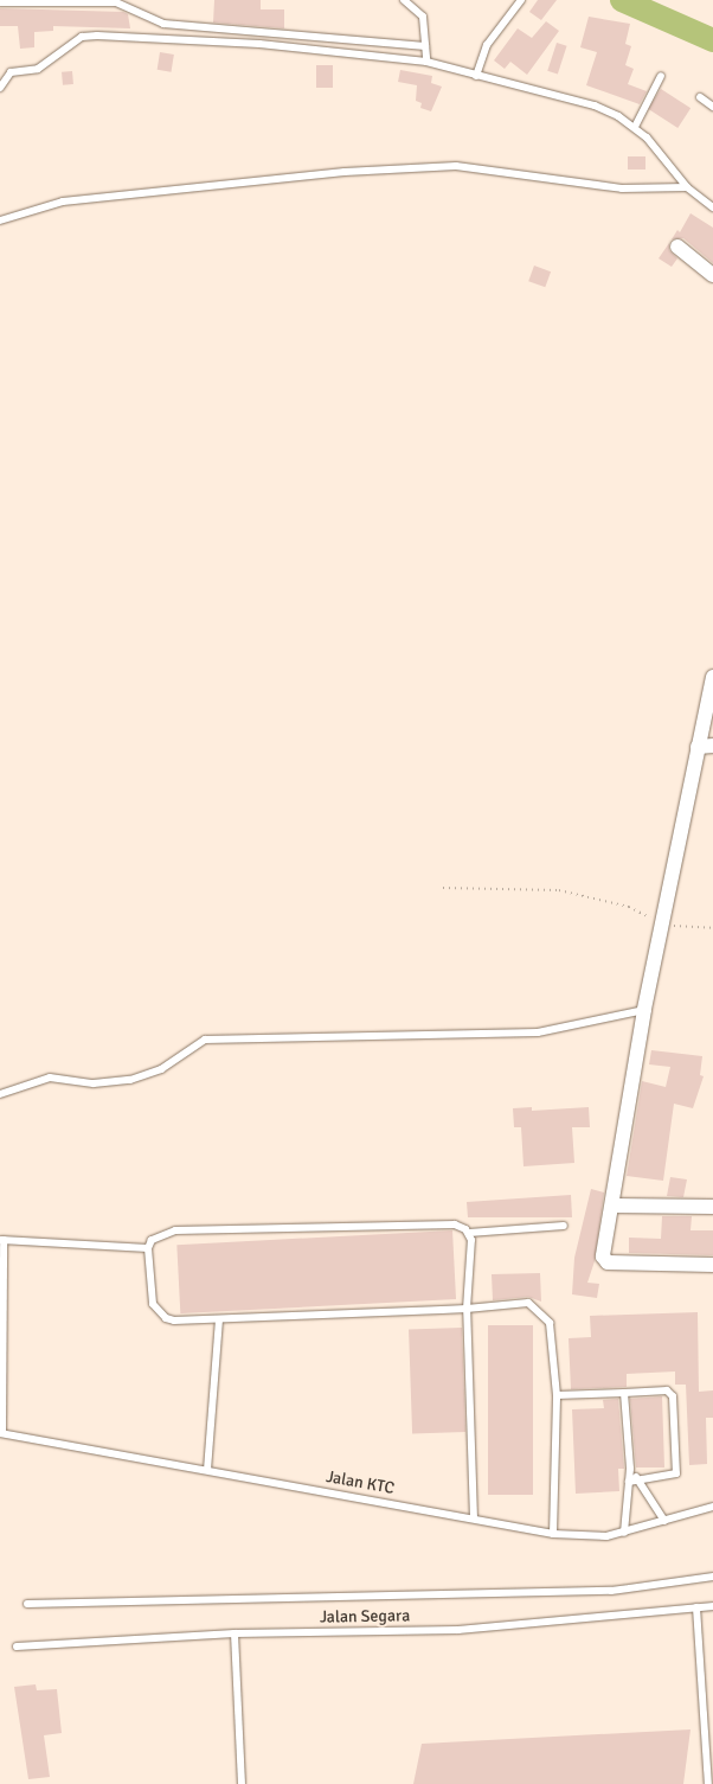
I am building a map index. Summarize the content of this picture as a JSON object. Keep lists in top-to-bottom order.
{
  "streets": {
    "lane": ["Jalan KTC", "Jalan Segara"]
  }
}
